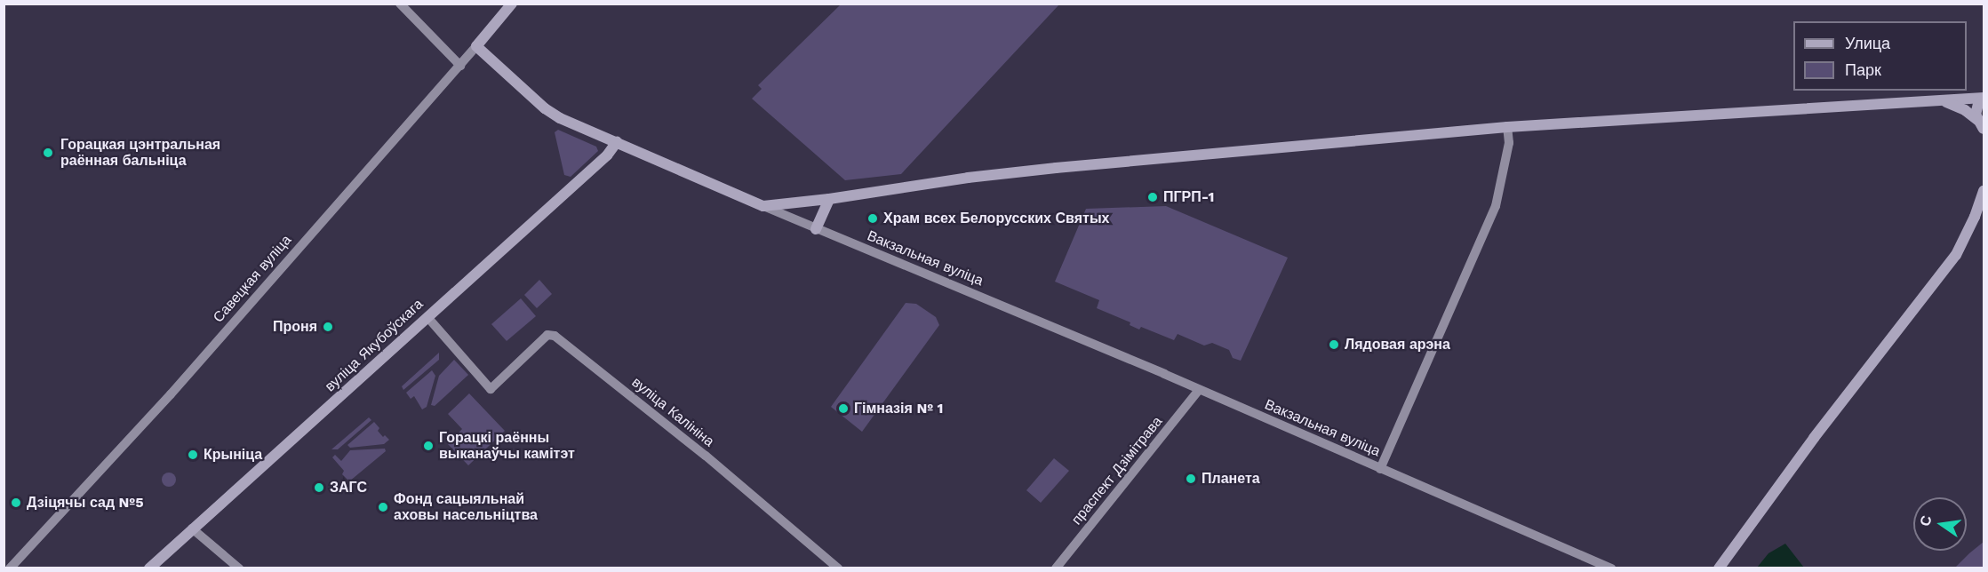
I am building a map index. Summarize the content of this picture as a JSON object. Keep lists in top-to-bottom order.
{
  "streets": {
    "main road": [
      "Вакзальная вуліца",
      "Савецкая вуліца",
      "вуліца Якубоўскага",
      "вуліца Калініна",
      "праспект Дзімітрава"
    ]
  },
  "crossings": [
    ["Вакзальная вуліца", "Савецкая вуліца"],
    ["Вакзальная вуліца", "вуліца Якубоўскага"],
    ["Вакзальная вуліца", "праспект Дзімітрава"],
    ["вуліца Якубоўскага", "вуліца Калініна"]
  ],
  "places": [
    "Горацкая цэнтральная раённая бальніца",
    "ПГРП-1",
    "Храм всех Белорусских Святых",
    "Проня",
    "Лядовая арэна",
    "Гімназія № 1",
    "Горацкі раённы выканаўчы камітэт",
    "Крыніца",
    "Планета",
    "ЗАГС",
    "Дзіцячы сад №5",
    "Фонд сацыяльнай аховы насельніцтва"
  ],
  "legend": ["Улица", "Парк"],
  "north": "left"
}
